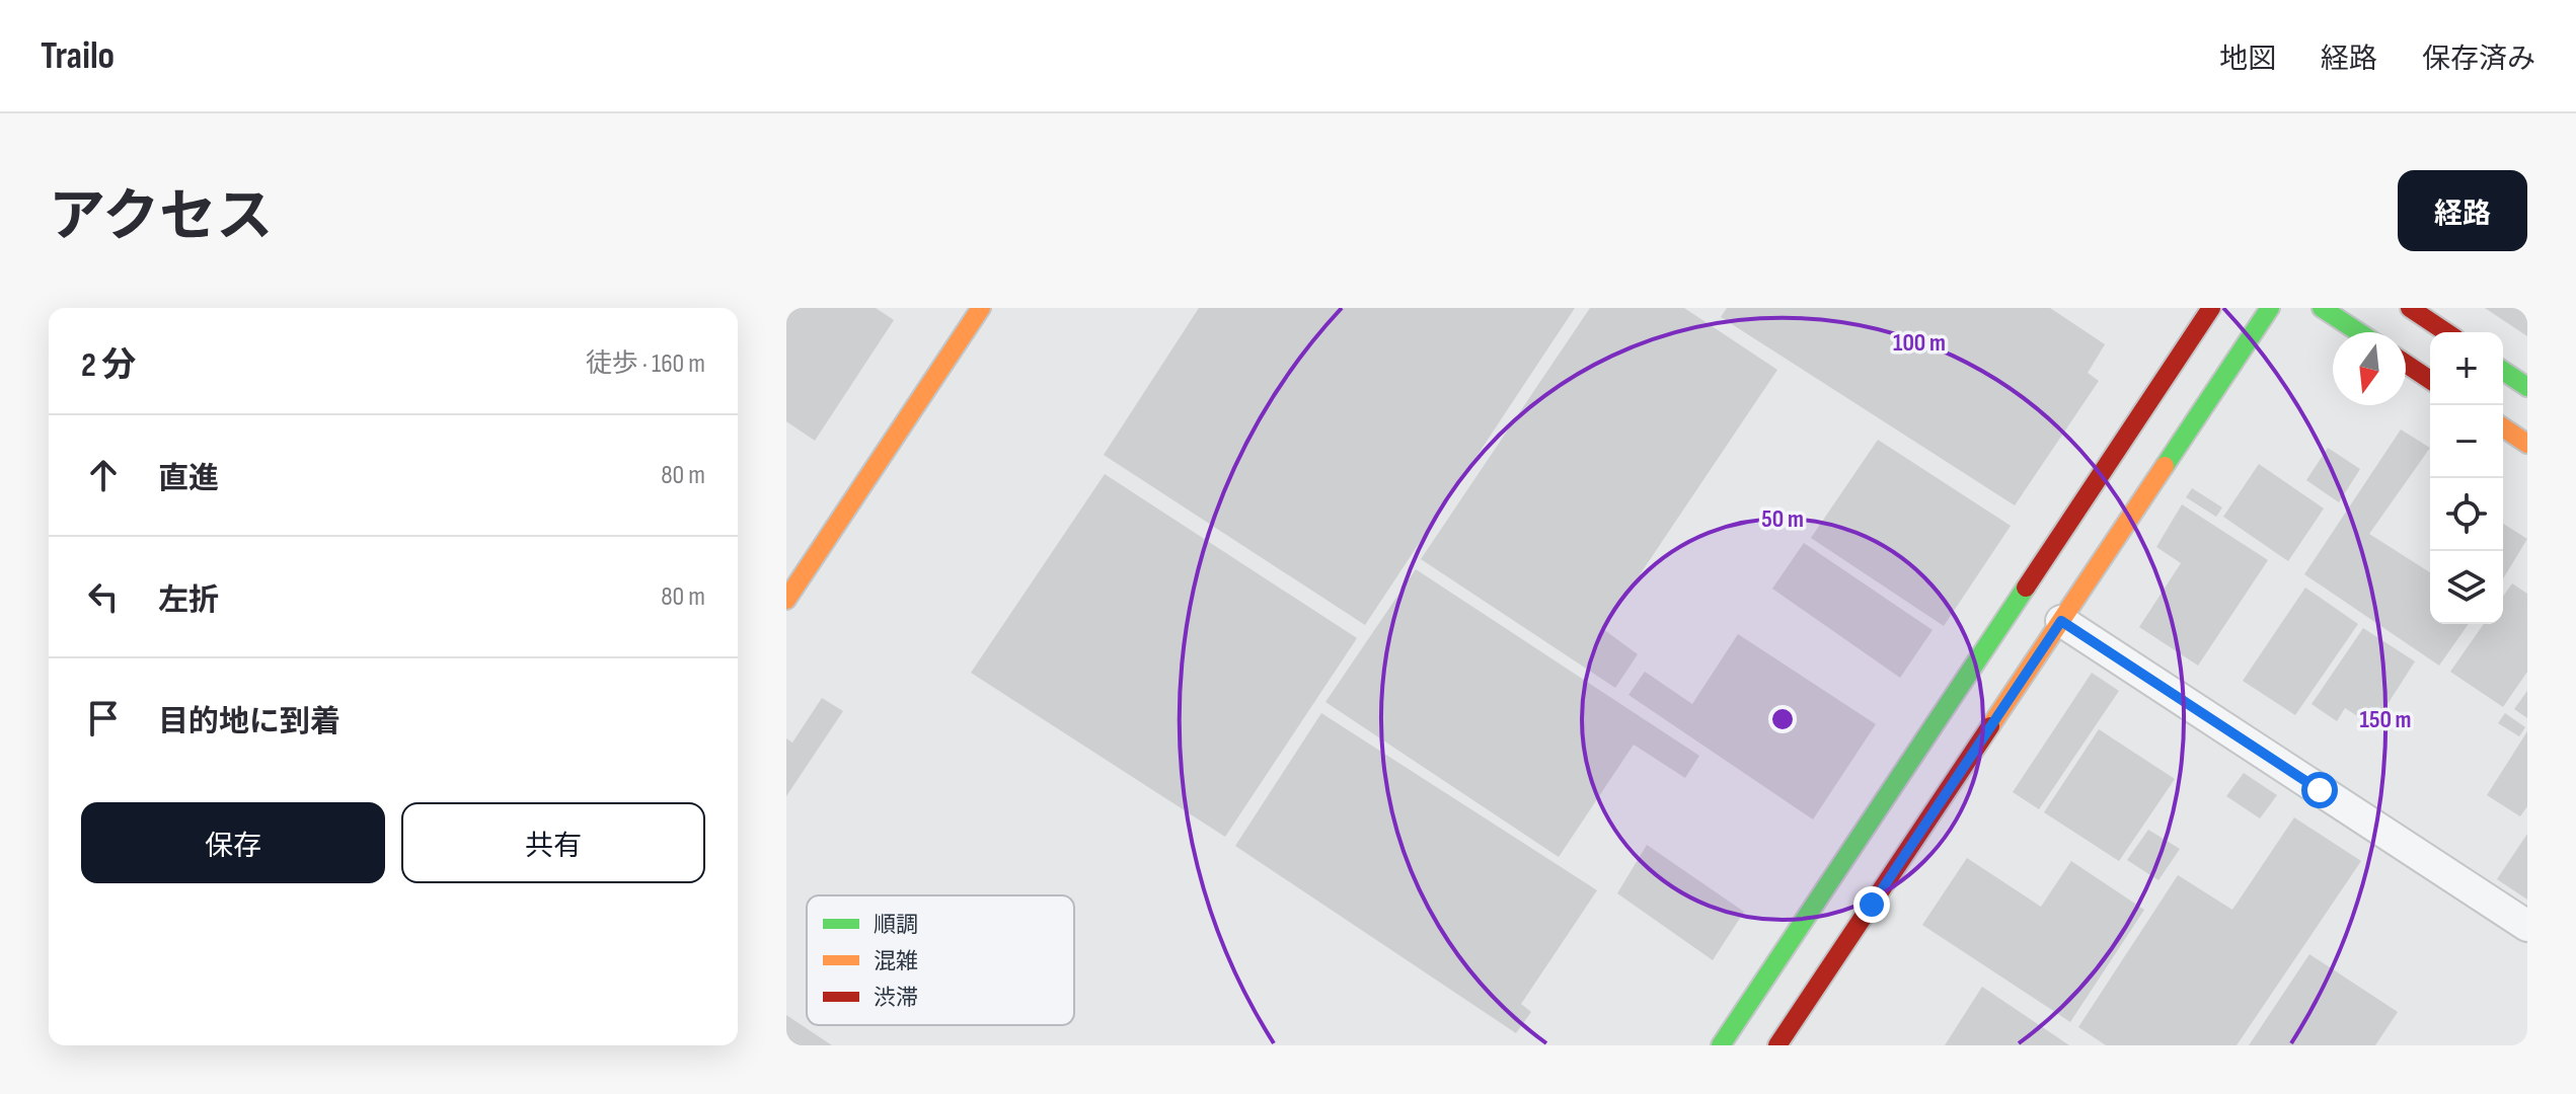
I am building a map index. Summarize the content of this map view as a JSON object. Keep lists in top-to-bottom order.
{
  "legend": ["順調", "混雑", "渋滞"],
  "north": "bottom",
  "page": {
    "header": "Trailo",
    "nav": ["地図", "経路", "保存済み"],
    "title": "アクセス",
    "buttons": [
      "経路",
      ["保存", "共有"]
    ],
    "heading": ["2 分", "徒歩 · 160 m"],
    "map_buttons": ["+", "−"],
    "list": [
      ["直進", "80 m"],
      ["左折", "80 m"],
      "目的地に到着"
    ]
  },
  "rings": ["100 m", "50 m", "150 m"]
}
